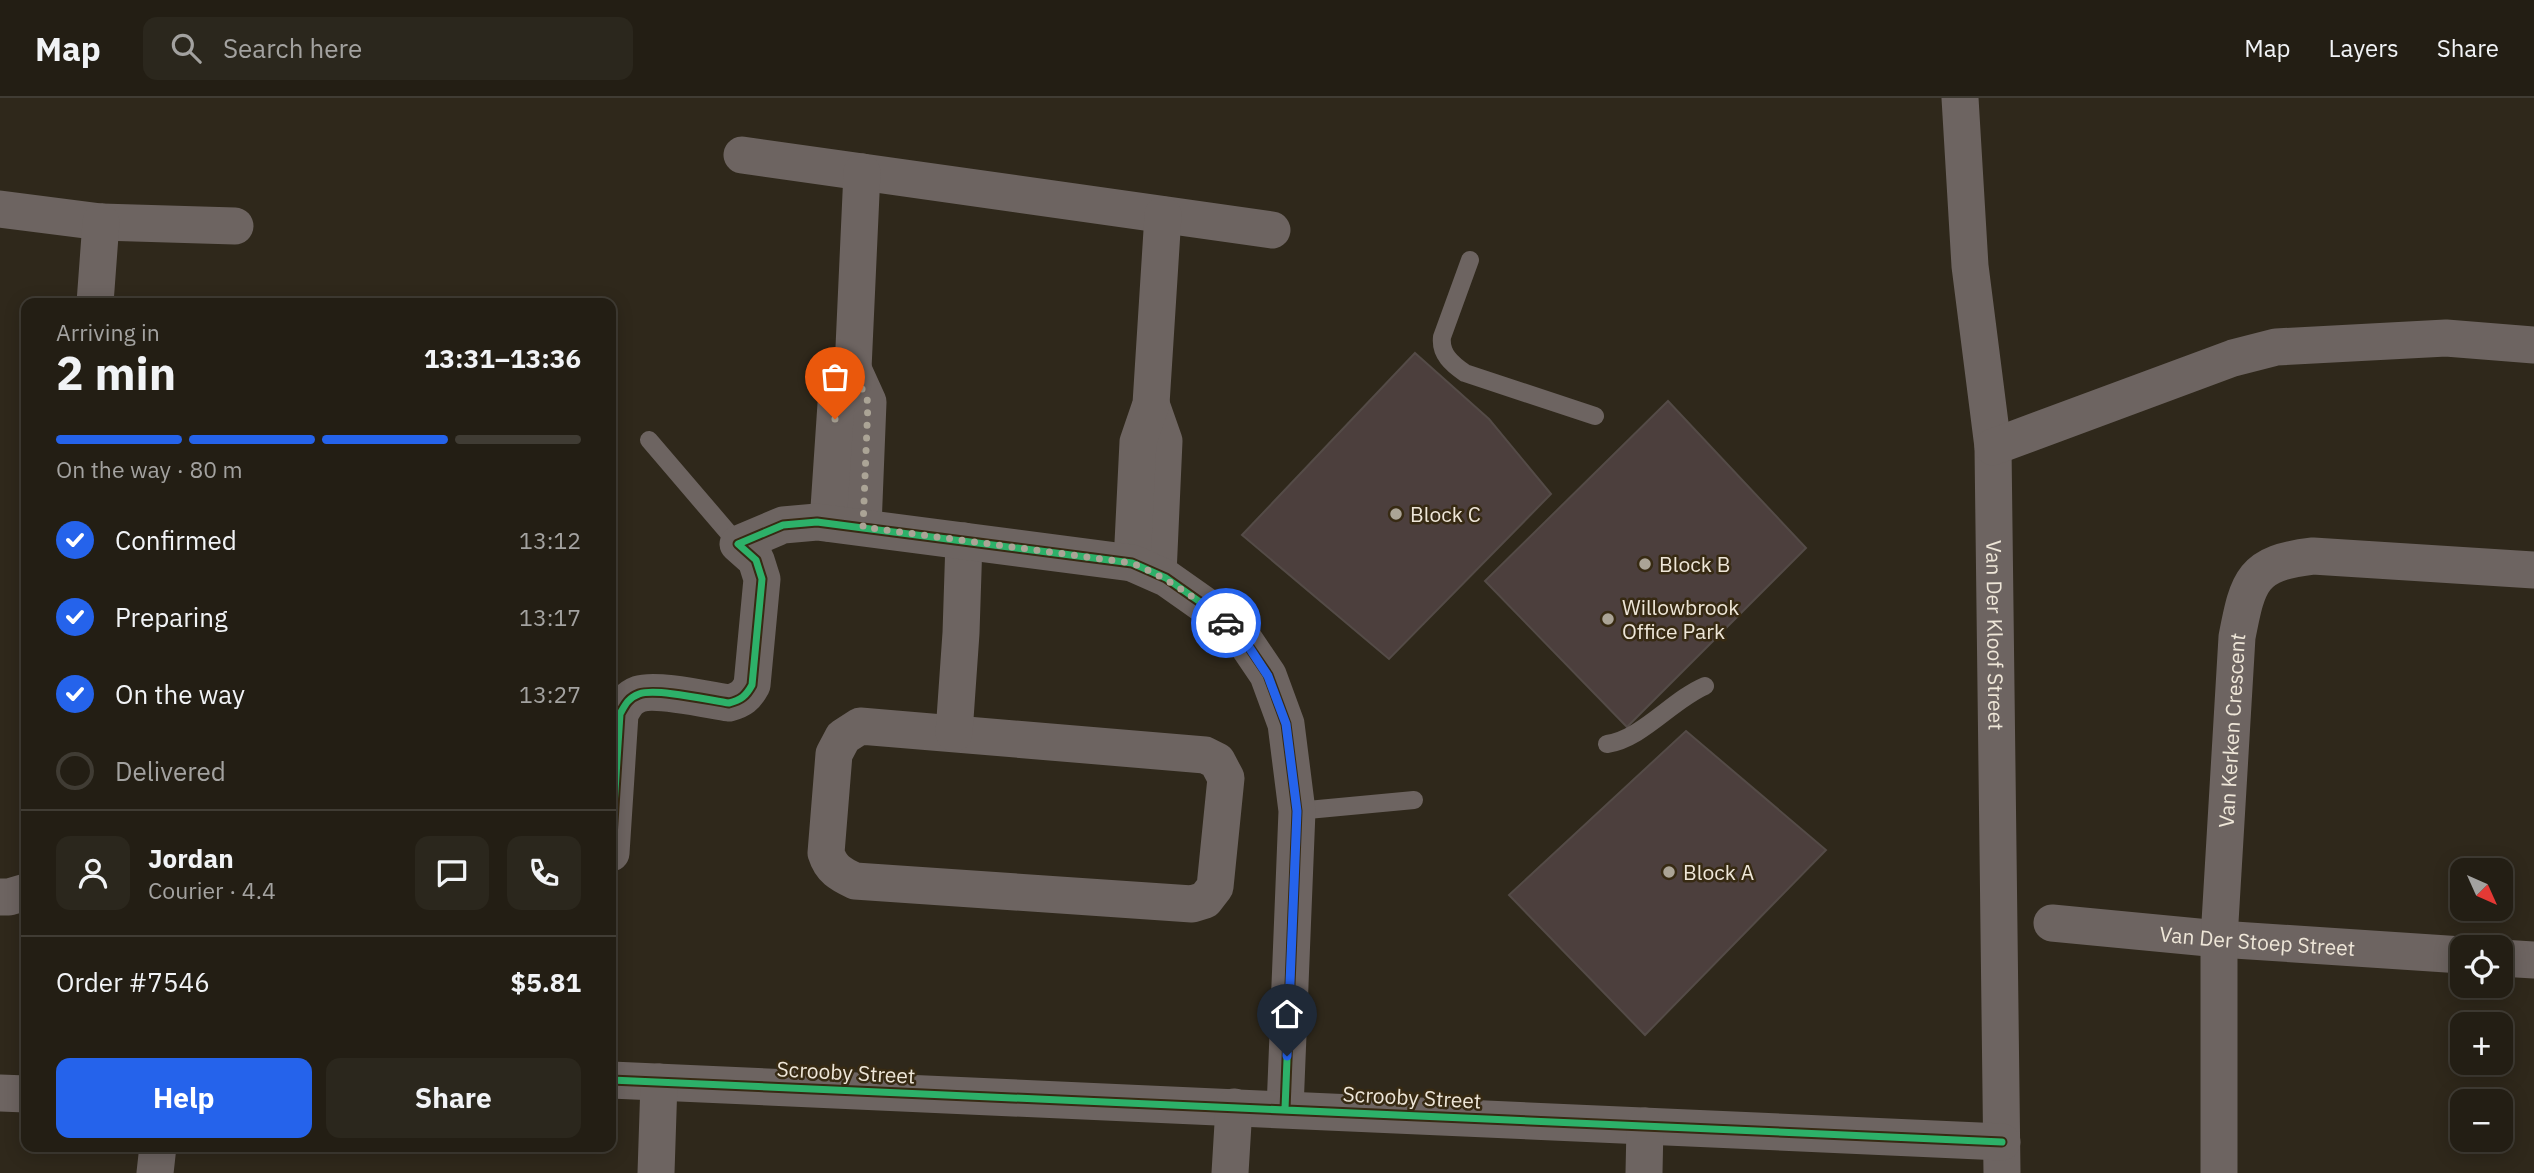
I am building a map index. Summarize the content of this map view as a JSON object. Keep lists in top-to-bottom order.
{
  "streets": {
    "street": [
      "Van Der Kloof Street",
      "Van Kerken Crescent",
      "Van Der Stoep Street",
      "Scrooby Street"
    ]
  },
  "crossings": [
    ["Van Der Kloof Street", "Scrooby Street"],
    ["Van Kerken Crescent", "Van Der Stoep Street"]
  ],
  "places": [
    "Block C",
    "Block B",
    "Willowbrook Office Park",
    "Block A"
  ],
  "north": "bottom right",
  "page": {
    "header": "Map",
    "search": "Search here",
    "nav": ["Map", "Layers", "Share"],
    "heading": ["2 min", "Arriving in", "13:31–13:36"],
    "panel": [
      "Jordan",
      "Courier · 4.4",
      "Order #7546",
      "$5.81"
    ],
    "bar": "On the way · 80 m",
    "list": [
      ["Confirmed", "13:12"],
      ["Preparing", "13:17"],
      ["On the way", "13:27"],
      "Delivered"
    ],
    "map_buttons": ["+", "−"],
    "buttons": ["Help", "Share"]
  }
}
